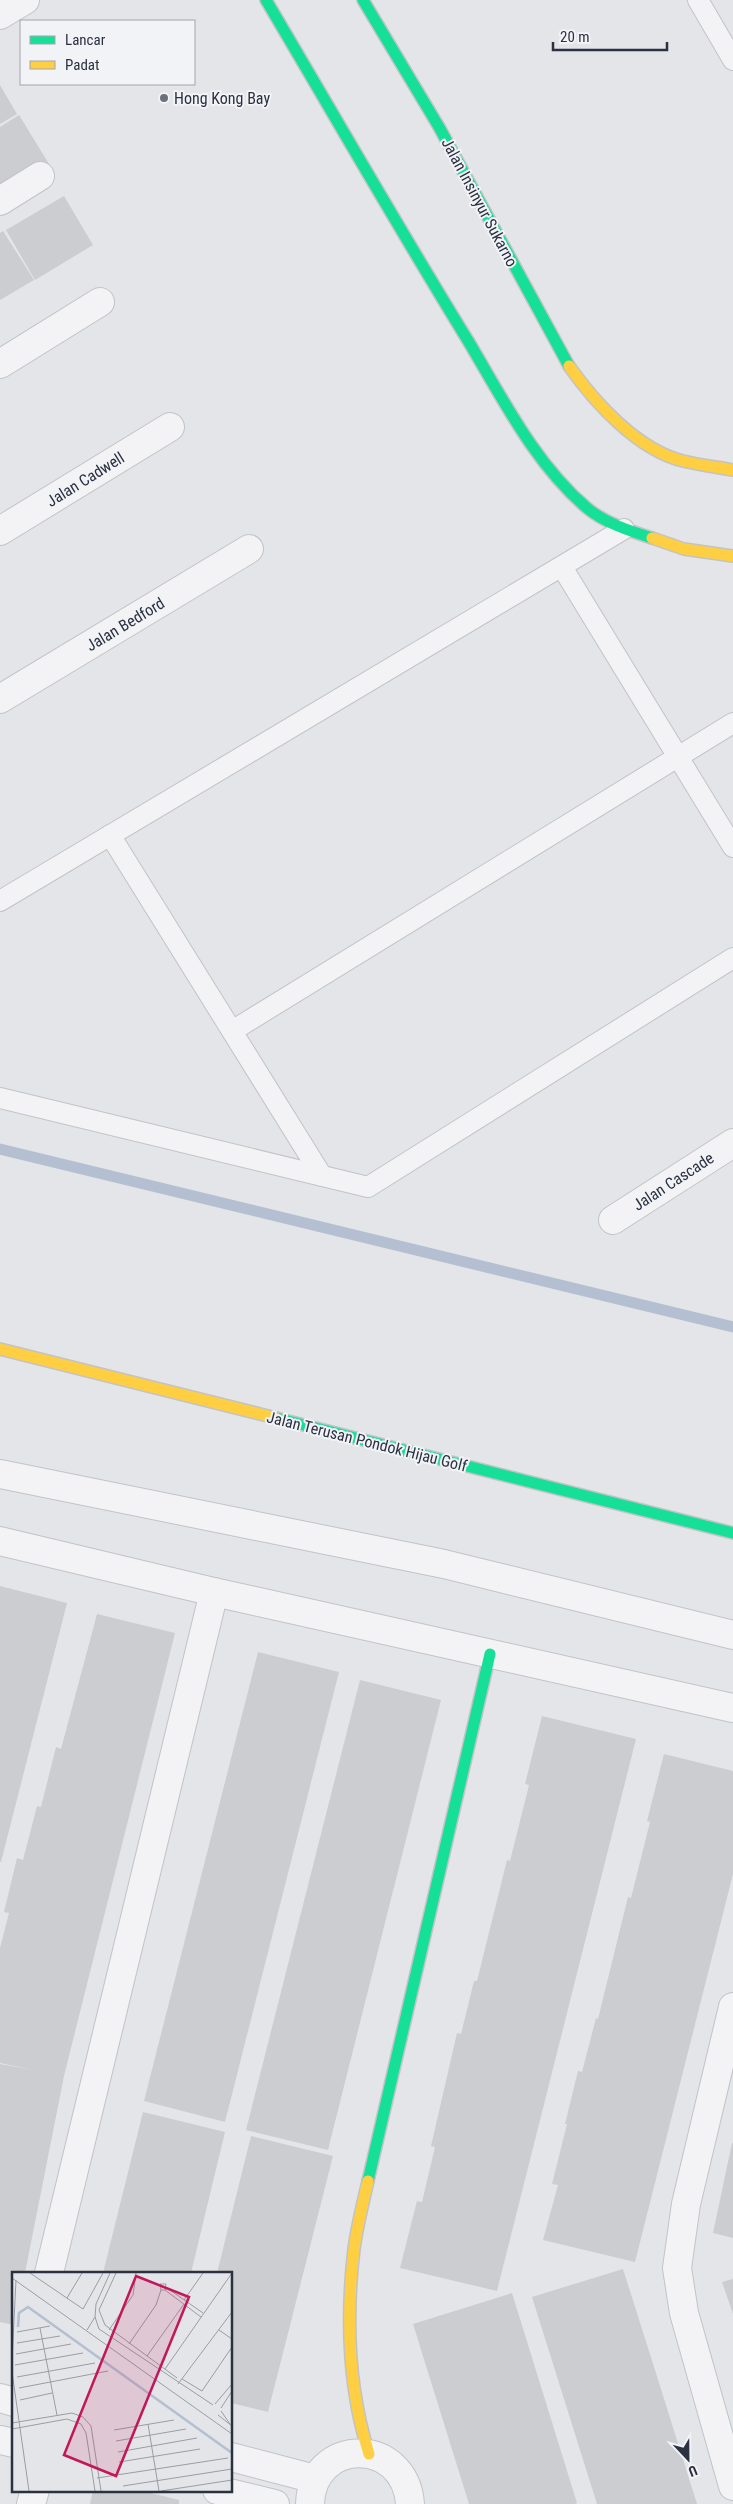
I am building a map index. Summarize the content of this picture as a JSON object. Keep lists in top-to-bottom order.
{
  "streets": {
    "main road": ["Jalan Insinyur Sukarno", "Jalan Terusan Pondok Hijau Golf"],
    "street": ["Jalan Cadwell", "Jalan Bedford", "Jalan Cascade"]
  },
  "places": ["Hong Kong Bay"],
  "legend": ["Lancar", "Padat"],
  "scale_bar": "20 m",
  "north": "bottom"
}
